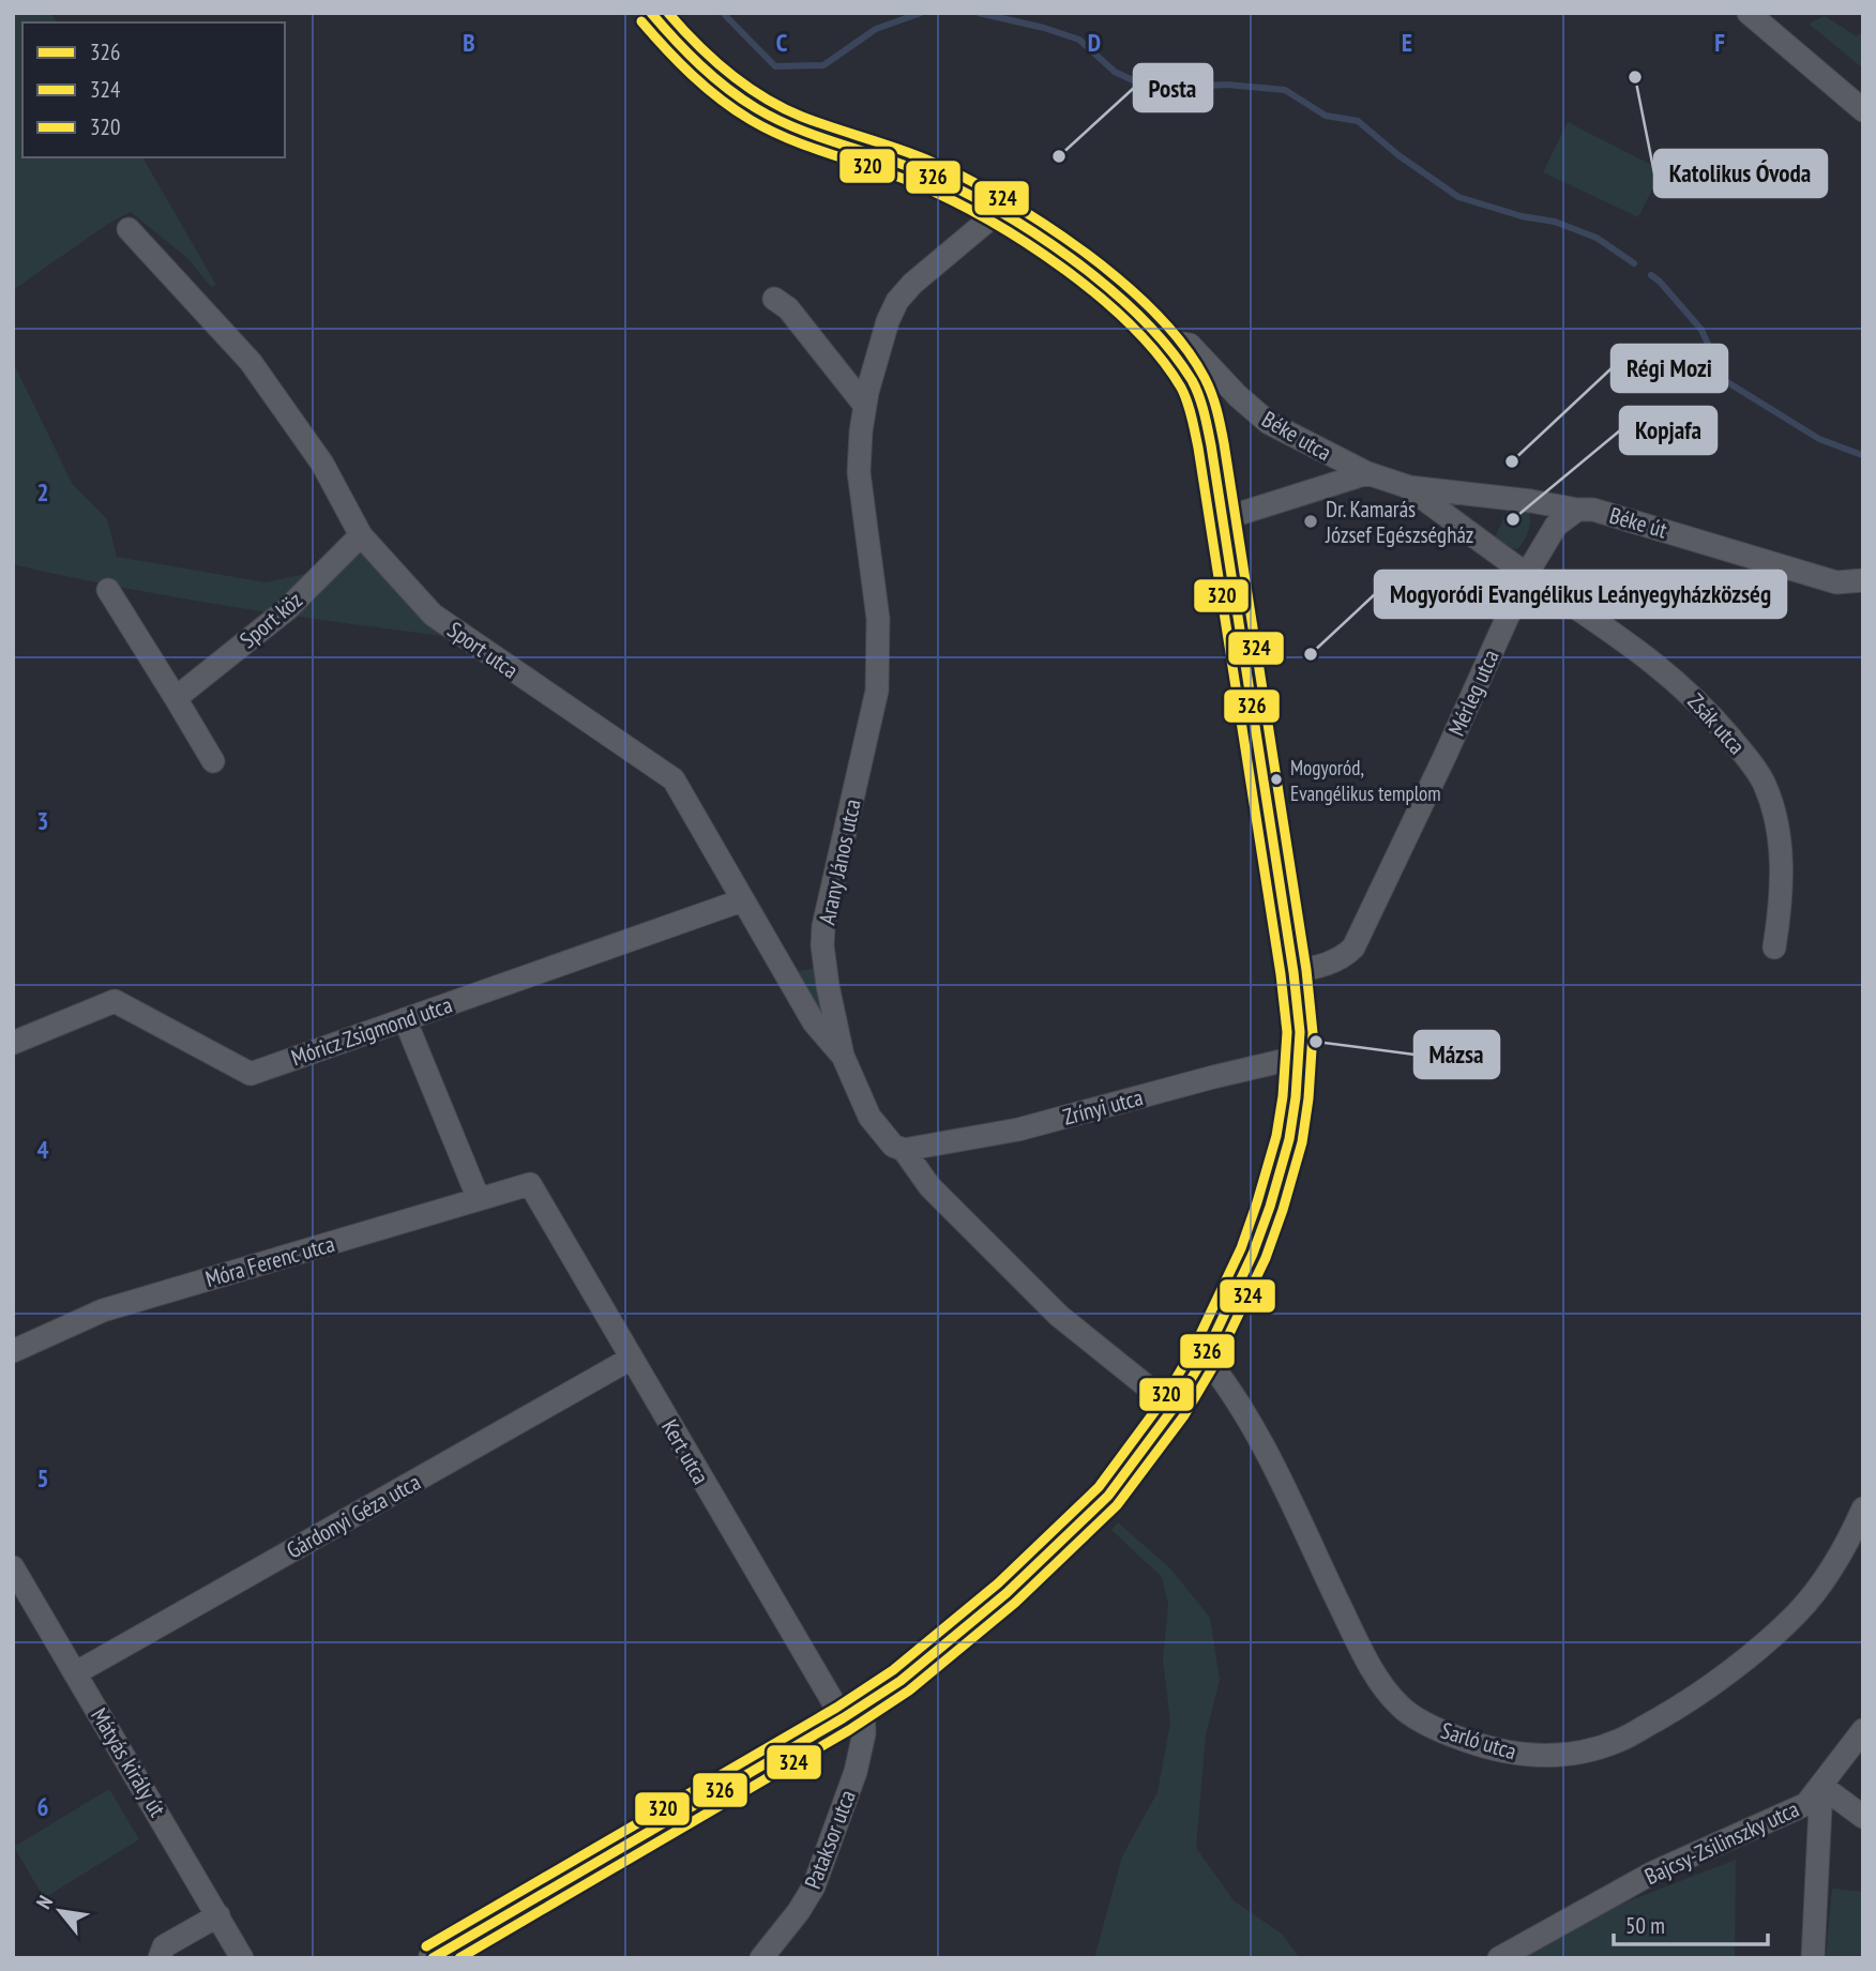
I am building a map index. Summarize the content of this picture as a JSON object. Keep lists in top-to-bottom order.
{
  "streets": {
    "street": [
      "Béke utca",
      "Béke út",
      "Sport köz",
      "Sport utca",
      "Mérleg utca",
      "Zsák utca",
      "Arany János utca",
      "Móricz Zsigmond utca",
      "Zrínyi utca",
      "Móra Ferenc utca",
      "Kert utca",
      "Gárdonyi Géza utca",
      "Sarló utca",
      "Mátyás király út",
      "Pataksor utca",
      "Bajcsy-Zsilinszky utca"
    ]
  },
  "crossings": [
    ["Béke utca", "Béke út"],
    ["Béke út", "Mérleg utca"],
    ["Béke út", "Zsák utca"],
    ["Sport köz", "Sport utca"],
    ["Sport utca", "Arany János utca"],
    ["Sport utca", "Móricz Zsigmond utca"],
    ["Mérleg utca", "Zsák utca"],
    ["Arany János utca", "Zrínyi utca"],
    ["Móra Ferenc utca", "Kert utca"],
    ["Kert utca", "Gárdonyi Géza utca"],
    ["Kert utca", "Pataksor utca"],
    ["Gárdonyi Géza utca", "Mátyás király út"]
  ],
  "places": [
    "Katolikus Óvoda",
    "Posta",
    "Régi Mozi",
    "Kopjafa",
    "Dr. Kamarás József Egészségház",
    "Mogyoródi Evangélikus Leányegyházközség",
    "Mogyoród, Evangélikus templom",
    "Mázsa"
  ],
  "lines": ["transit line 326", "transit line 324", "transit line 320"],
  "legend": ["326", "324", "320"],
  "scale_bar": "50 m",
  "north": "top left",
  "grid": {
    "columns": [
      "B",
      "C",
      "D",
      "E",
      "F"
    ],
    "rows": [
      "2",
      "3",
      "4",
      "5",
      "6"
    ]
  }
}
